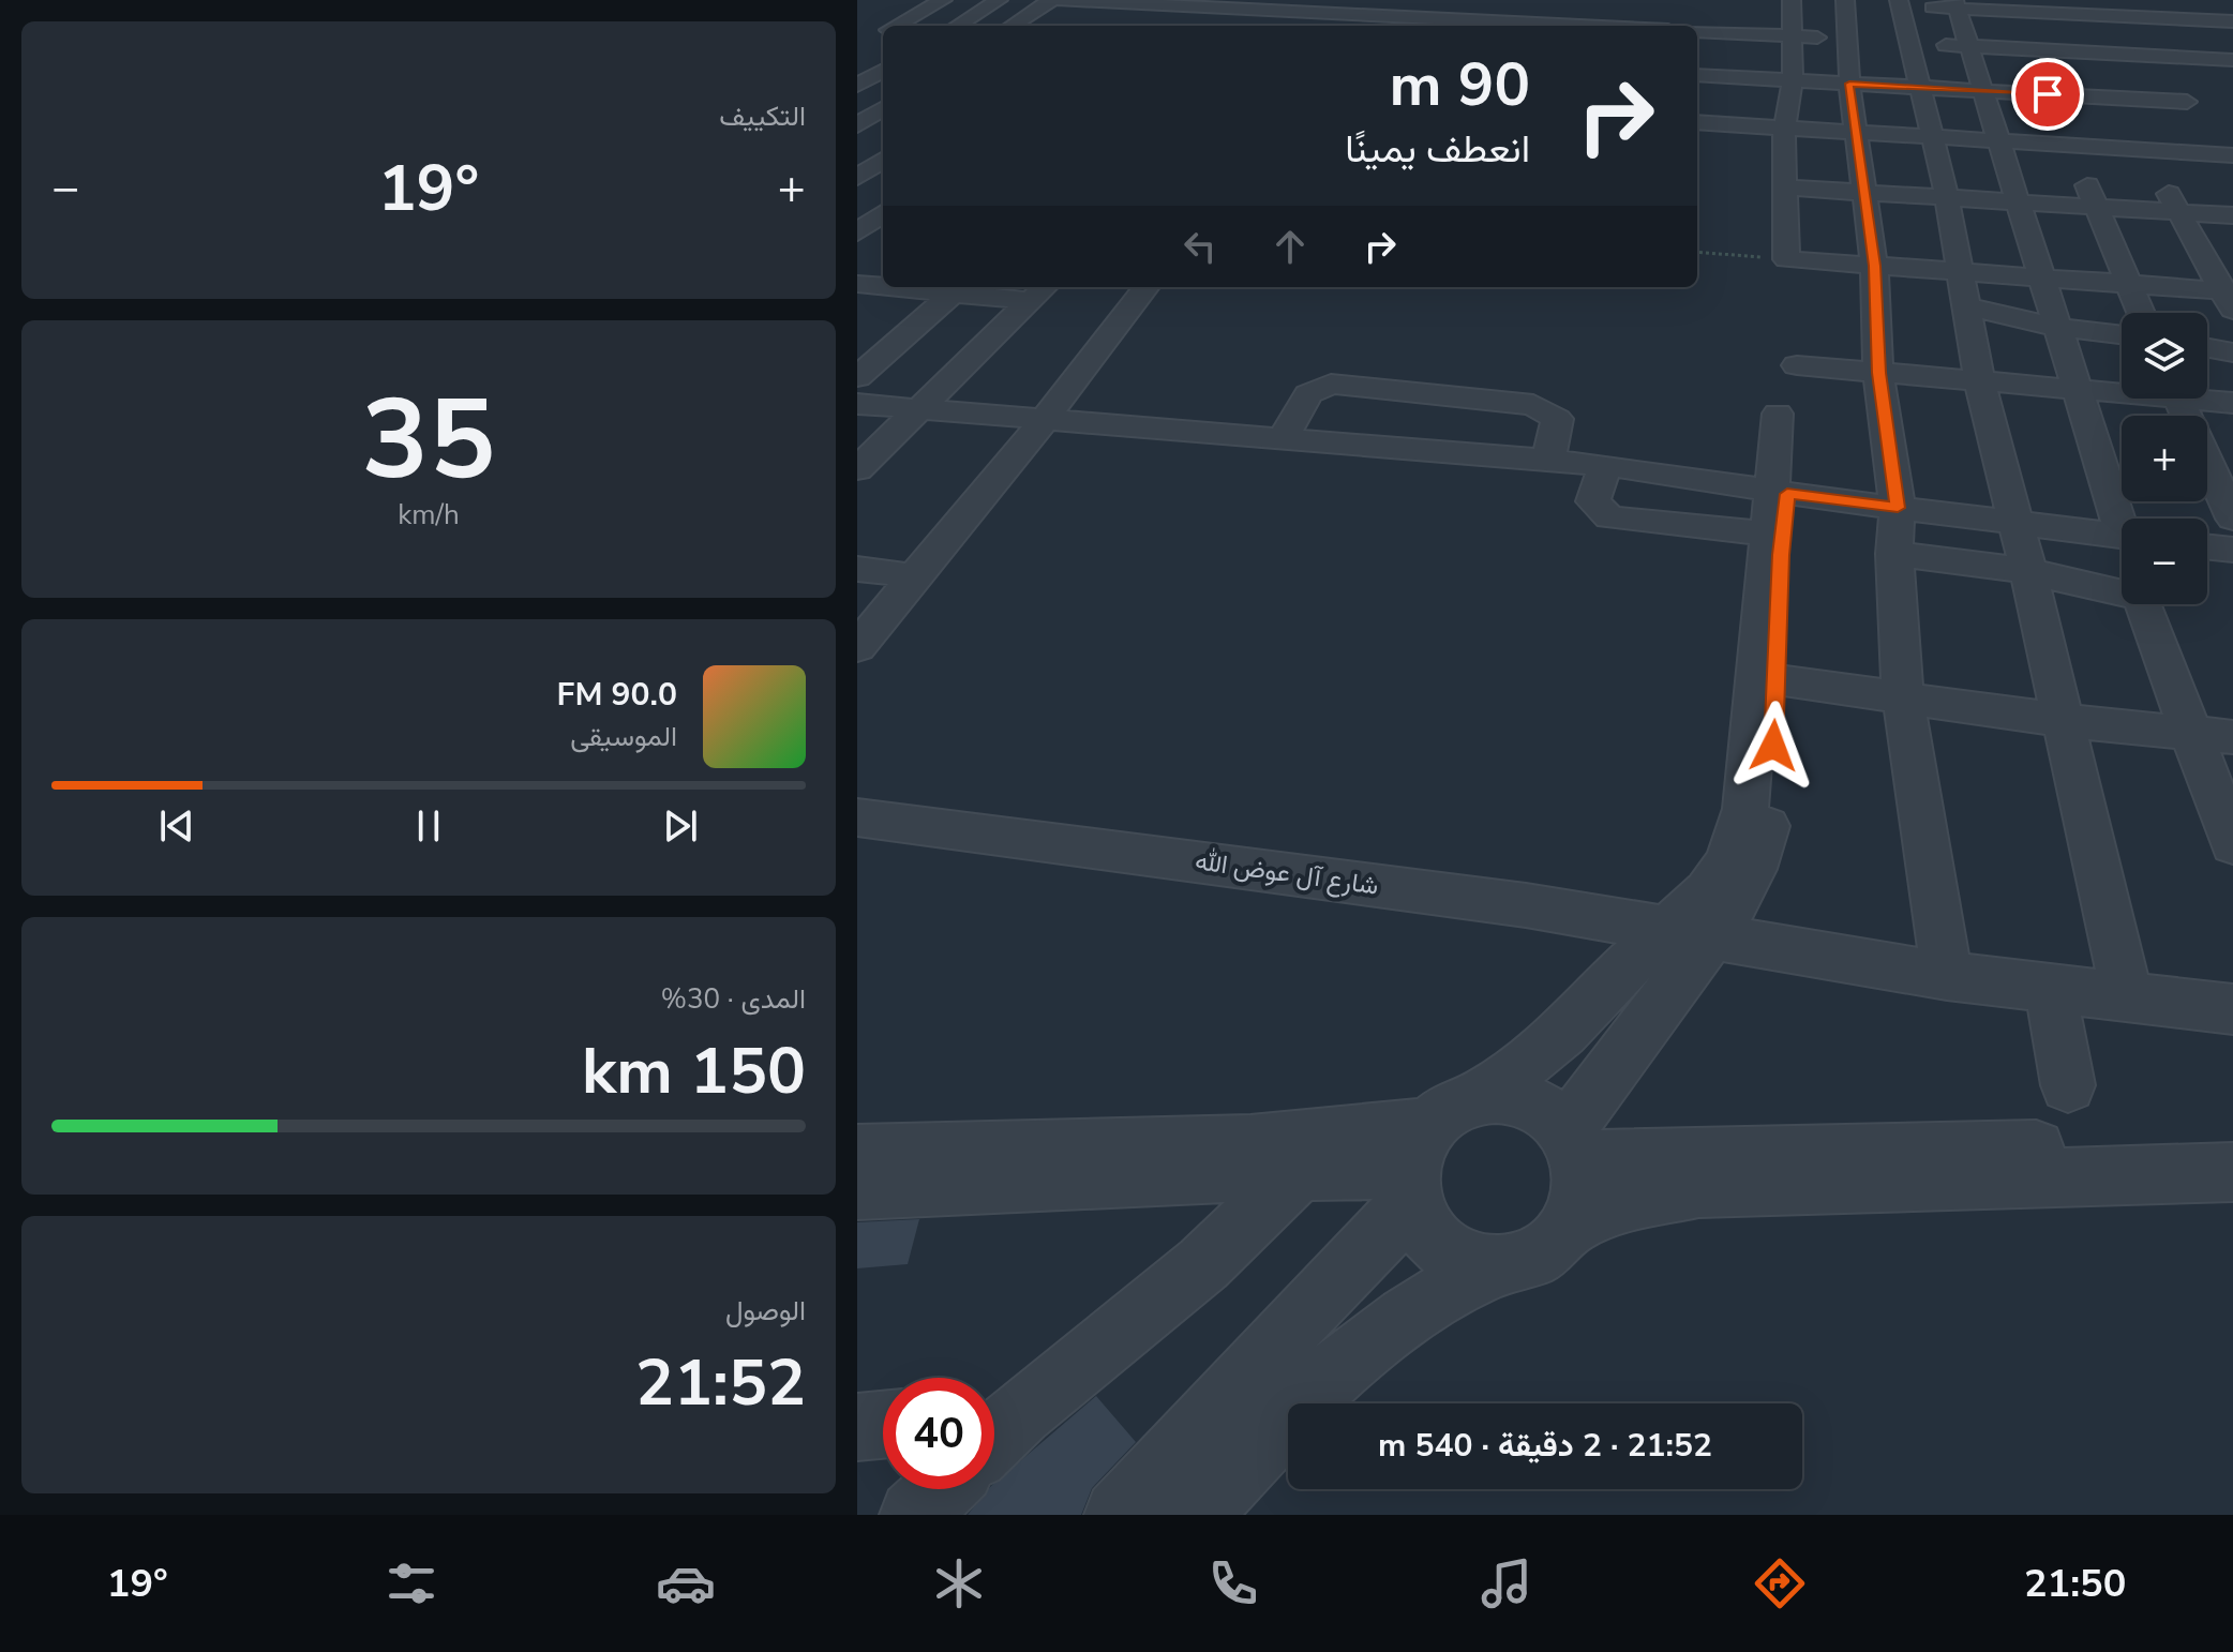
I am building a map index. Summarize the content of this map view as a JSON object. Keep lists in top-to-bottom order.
{
  "streets": {
    "street": ["شارع آل عوض الله"]
  },
  "page": {
    "tile": [
      "التكييف",
      ["35", "km/h"],
      ["المدى · 30%", "150 km"],
      ["الوصول", "21:52"]
    ],
    "turn": ["90 m", "انعطف يمينًا"],
    "heat": ["−", "19°", "+"],
    "map_buttons": ["+", "−"],
    "song": ["90.0 FM", "الموسيقى"],
    "limit": "40",
    "trip": "21:52 · 2 دقيقة · 540 m",
    "tabs": ["21:50", "19°"]
  }
}
